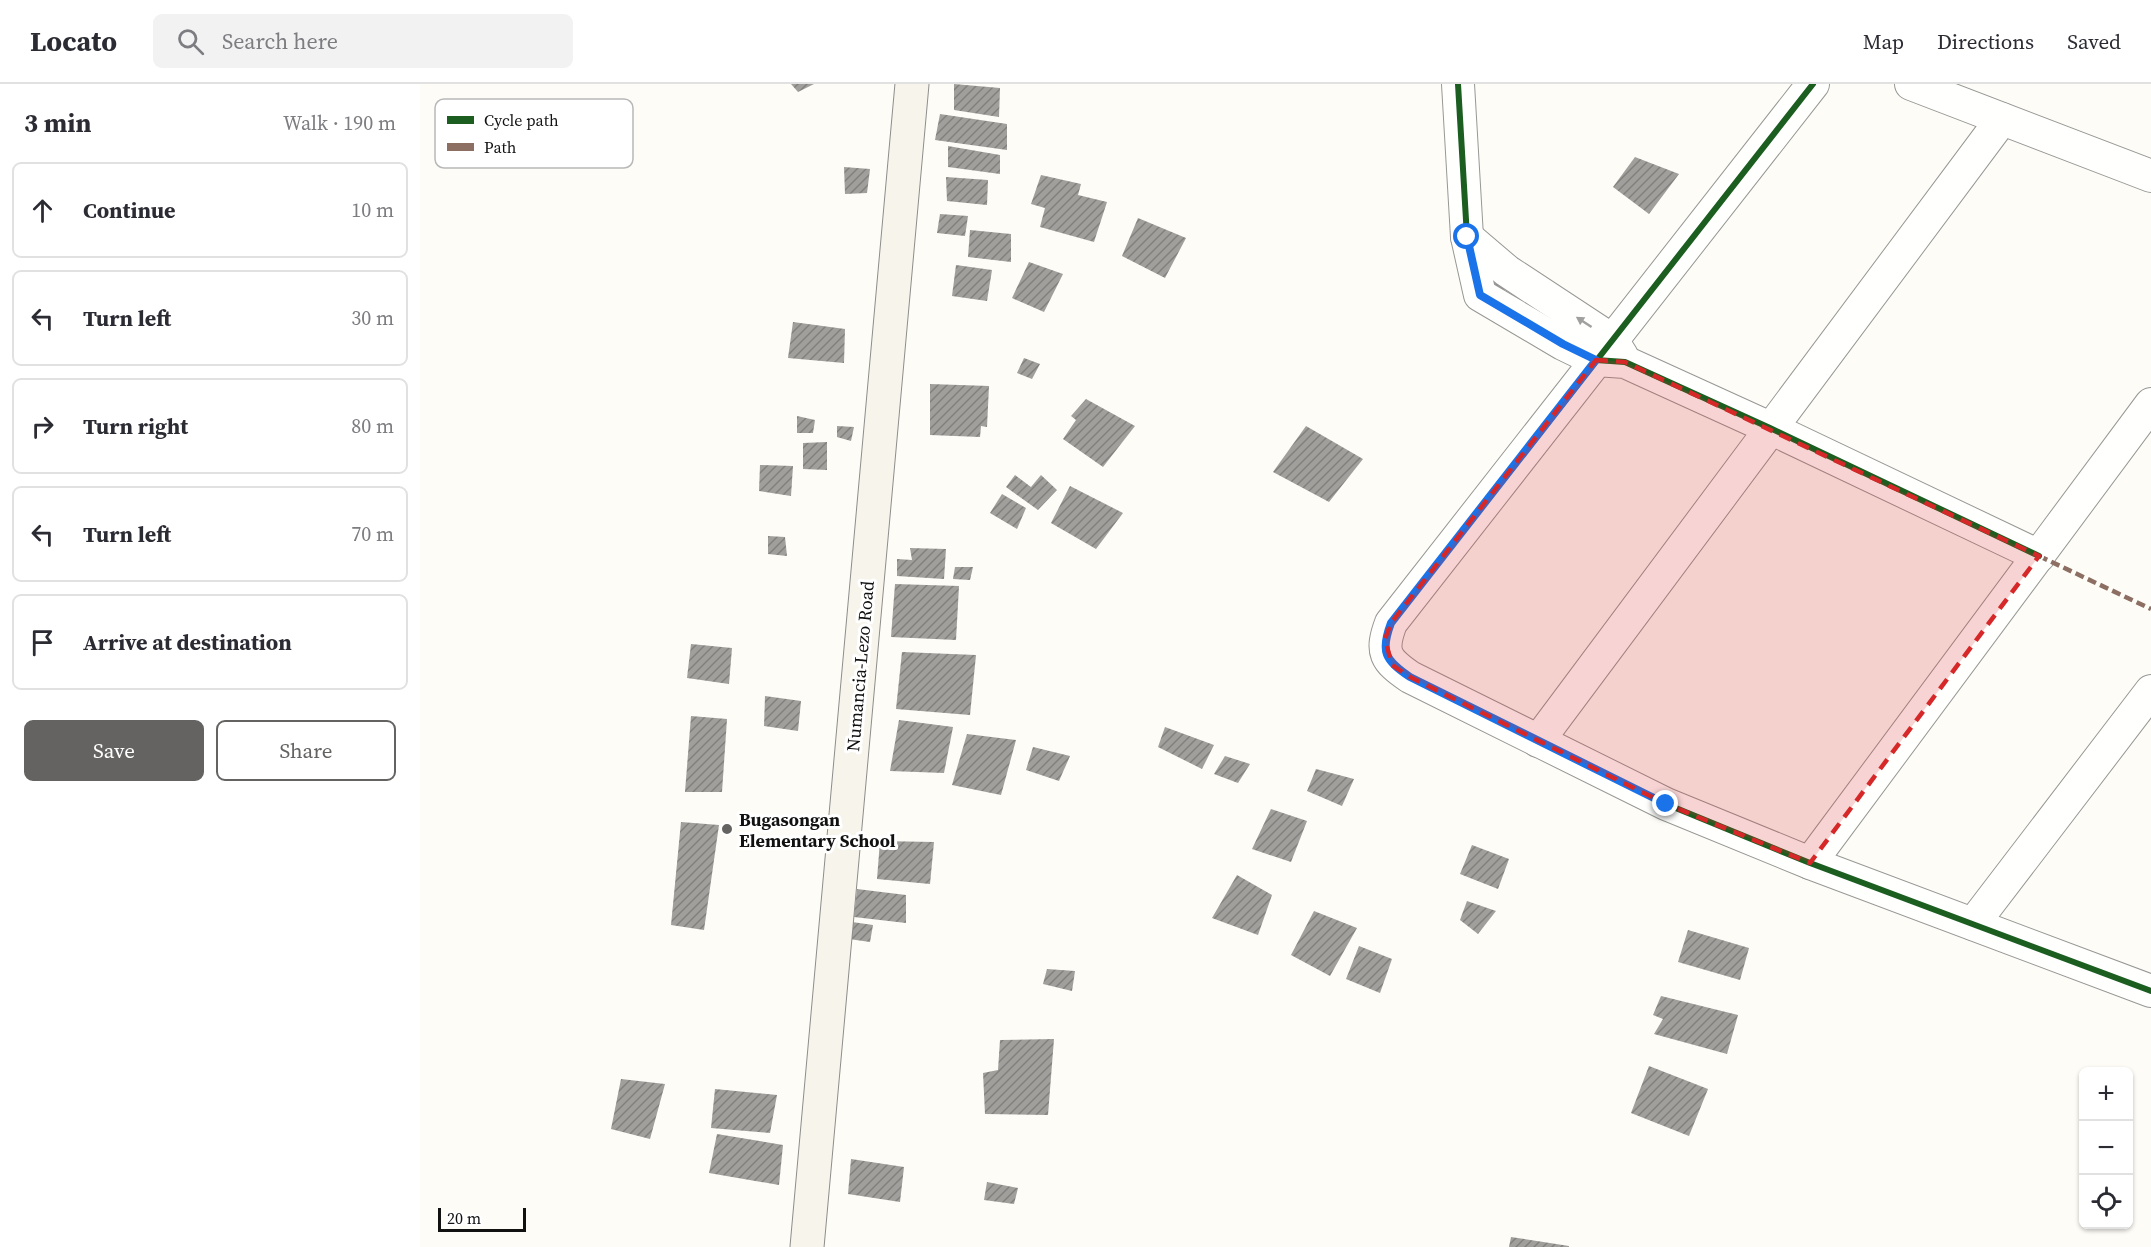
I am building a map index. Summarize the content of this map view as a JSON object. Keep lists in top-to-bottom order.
{
  "streets": {
    "main road": ["Numancia-Lezo Road"]
  },
  "places": ["Bugasongan Elementary School"],
  "legend": ["Cycle path", "Path"],
  "scale_bar": "20 m",
  "page": {
    "header": "Locato",
    "search": "Search here",
    "nav": ["Map", "Directions", "Saved"],
    "heading": ["3 min", "Walk · 190 m"],
    "list": [
      ["Continue", "10 m"],
      ["Turn left", "30 m"],
      ["Turn right", "80 m"],
      ["Turn left", "70 m"],
      "Arrive at destination"
    ],
    "buttons": ["Save", "Share"],
    "map_buttons": ["+", "−"],
    "scale": "20 m"
  }
}
